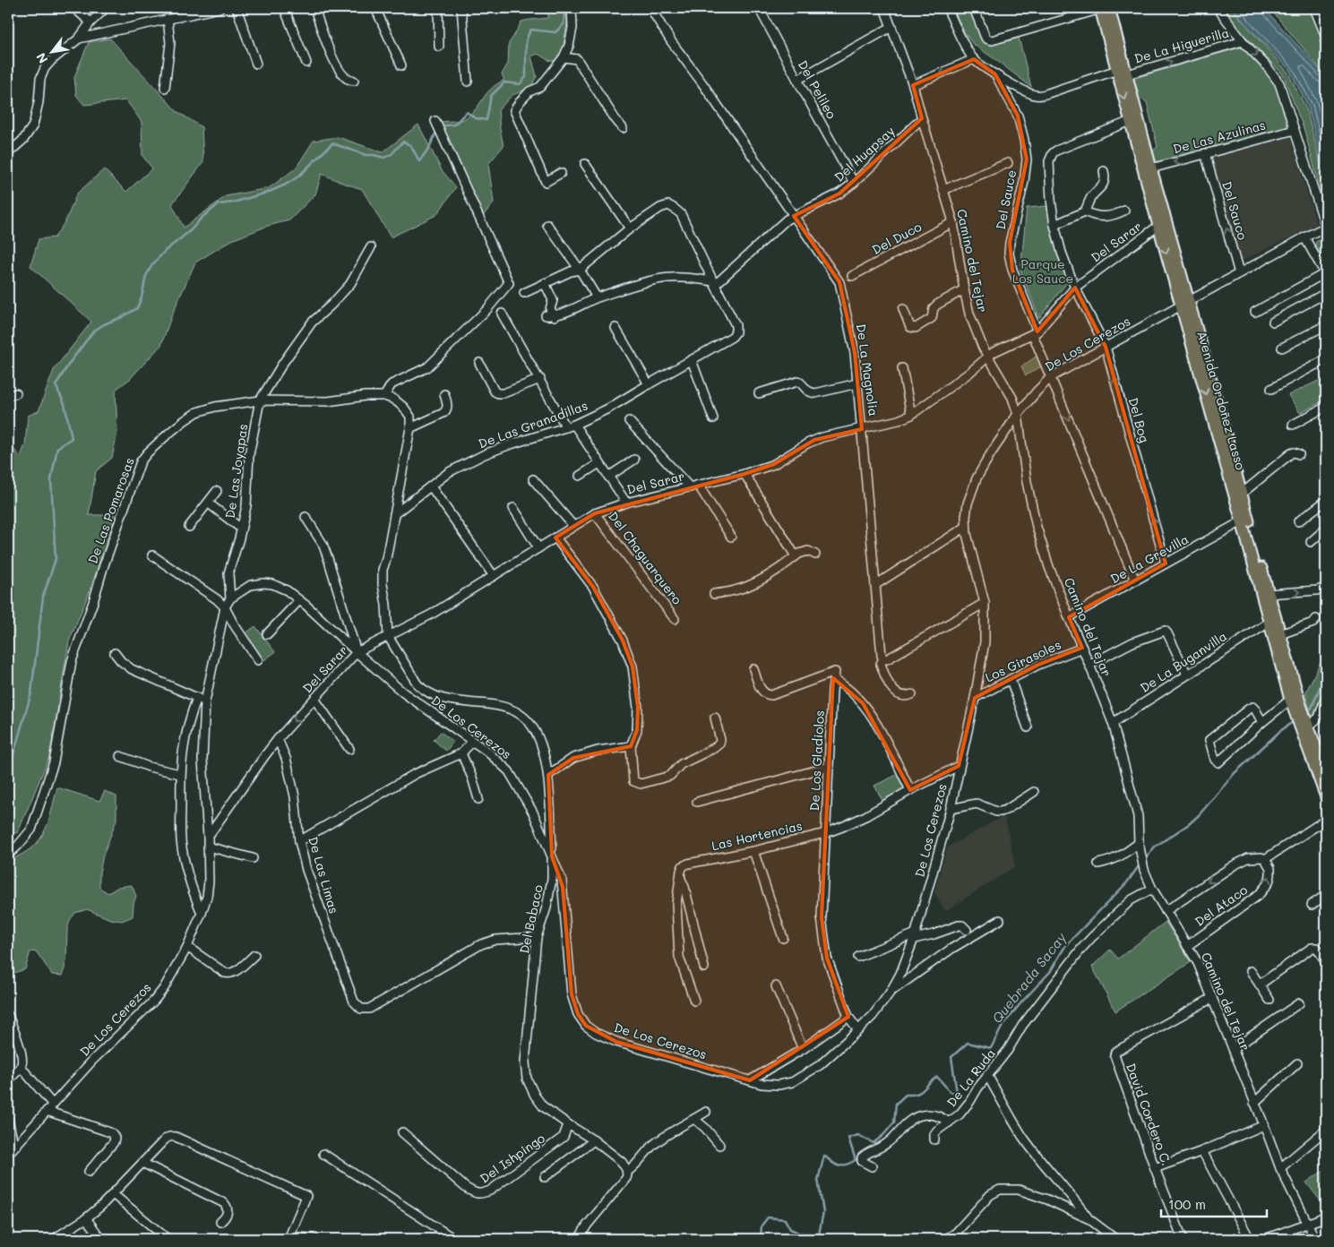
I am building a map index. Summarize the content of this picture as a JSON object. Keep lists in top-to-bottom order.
{
  "streets": {
    "main road": ["Avenida Ordoñez Lasso"],
    "street": [
      "De La Higuerilla",
      "Del Pelileo",
      "De Las Azulinas",
      "Del Huapsay",
      "Del Sauce",
      "Del Sauco",
      "Del Duco",
      "Del Sarar",
      "Camino del Tejar",
      "De Los Cerezos",
      "De La Magnolia",
      "Del Bog",
      "De Las Granadillas",
      "De Las Joyapas",
      "De Las Pomarosas",
      "Del Chaguarquero",
      "De La Grevilla",
      "Los Girasoles",
      "De La Buganvilla",
      "De Los Gladiolos",
      "Las Hortencias",
      "De Las Limas",
      "Del Ataco",
      "Del Babaco",
      "De La Ruda",
      "David Cordero C.",
      "Del Ishpingo"
    ]
  },
  "crossings": [
    ["De La Higuerilla", "Avenida Ordoñez Lasso"],
    ["Del Pelileo", "Del Huapsay"],
    ["De Las Azulinas", "Del Sauco"],
    ["De Las Azulinas", "Avenida Ordoñez Lasso"],
    ["Del Huapsay", "Camino del Tejar"],
    ["Del Huapsay", "De La Magnolia"],
    ["Del Huapsay", "De Las Granadillas"],
    ["Del Sauce", "Del Sarar"],
    ["Del Sauce", "De Los Cerezos"],
    ["Del Sauce", "De La Grevilla"],
    ["Del Sauco", "De Los Cerezos"],
    ["Del Duco", "Camino del Tejar"],
    ["Del Sarar", "Camino del Tejar"],
    ["Del Sarar", "De Los Cerezos"],
    ["Del Sarar", "De La Magnolia"],
    ["Del Sarar", "Avenida Ordoñez Lasso"],
    ["Del Sarar", "Del Bog"],
    ["Del Sarar", "Del Chaguarquero"],
    ["Del Sarar", "De Las Limas"],
    ["Del Sarar", "Del Babaco"],
    ["Camino del Tejar", "De Los Cerezos"],
    ["Camino del Tejar", "De La Grevilla"],
    ["Camino del Tejar", "Los Girasoles"],
    ["Camino del Tejar", "De La Buganvilla"],
    ["Camino del Tejar", "Del Ataco"],
    ["Camino del Tejar", "De La Ruda"],
    ["Camino del Tejar", "David Cordero C."],
    ["De Los Cerezos", "Avenida Ordoñez Lasso"],
    ["De Los Cerezos", "Del Bog"],
    ["De Los Cerezos", "De Las Joyapas"],
    ["De Los Cerezos", "Los Girasoles"],
    ["De Los Cerezos", "De Los Gladiolos"],
    ["De Los Cerezos", "Las Hortencias"],
    ["De Los Cerezos", "Del Babaco"],
    ["Avenida Ordoñez Lasso", "Del Bog"],
    ["Avenida Ordoñez Lasso", "De La Grevilla"],
    ["Avenida Ordoñez Lasso", "De La Buganvilla"],
    ["Del Bog", "De La Grevilla"],
    ["De Las Joyapas", "De Las Pomarosas"],
    ["De Los Gladiolos", "Las Hortencias"],
    ["De Las Limas", "Del Babaco"],
    ["Del Babaco", "Del Ishpingo"]
  ],
  "one_way": [
    "De La Higuerilla",
    "De Las Azulinas",
    "Del Sauce",
    "Del Sauco",
    "Del Bog"
  ],
  "water": ["Quebrada Sacay"],
  "parks": ["Parque Los Sauce"],
  "scale_bar": "100 m",
  "north": "bottom left"
}
